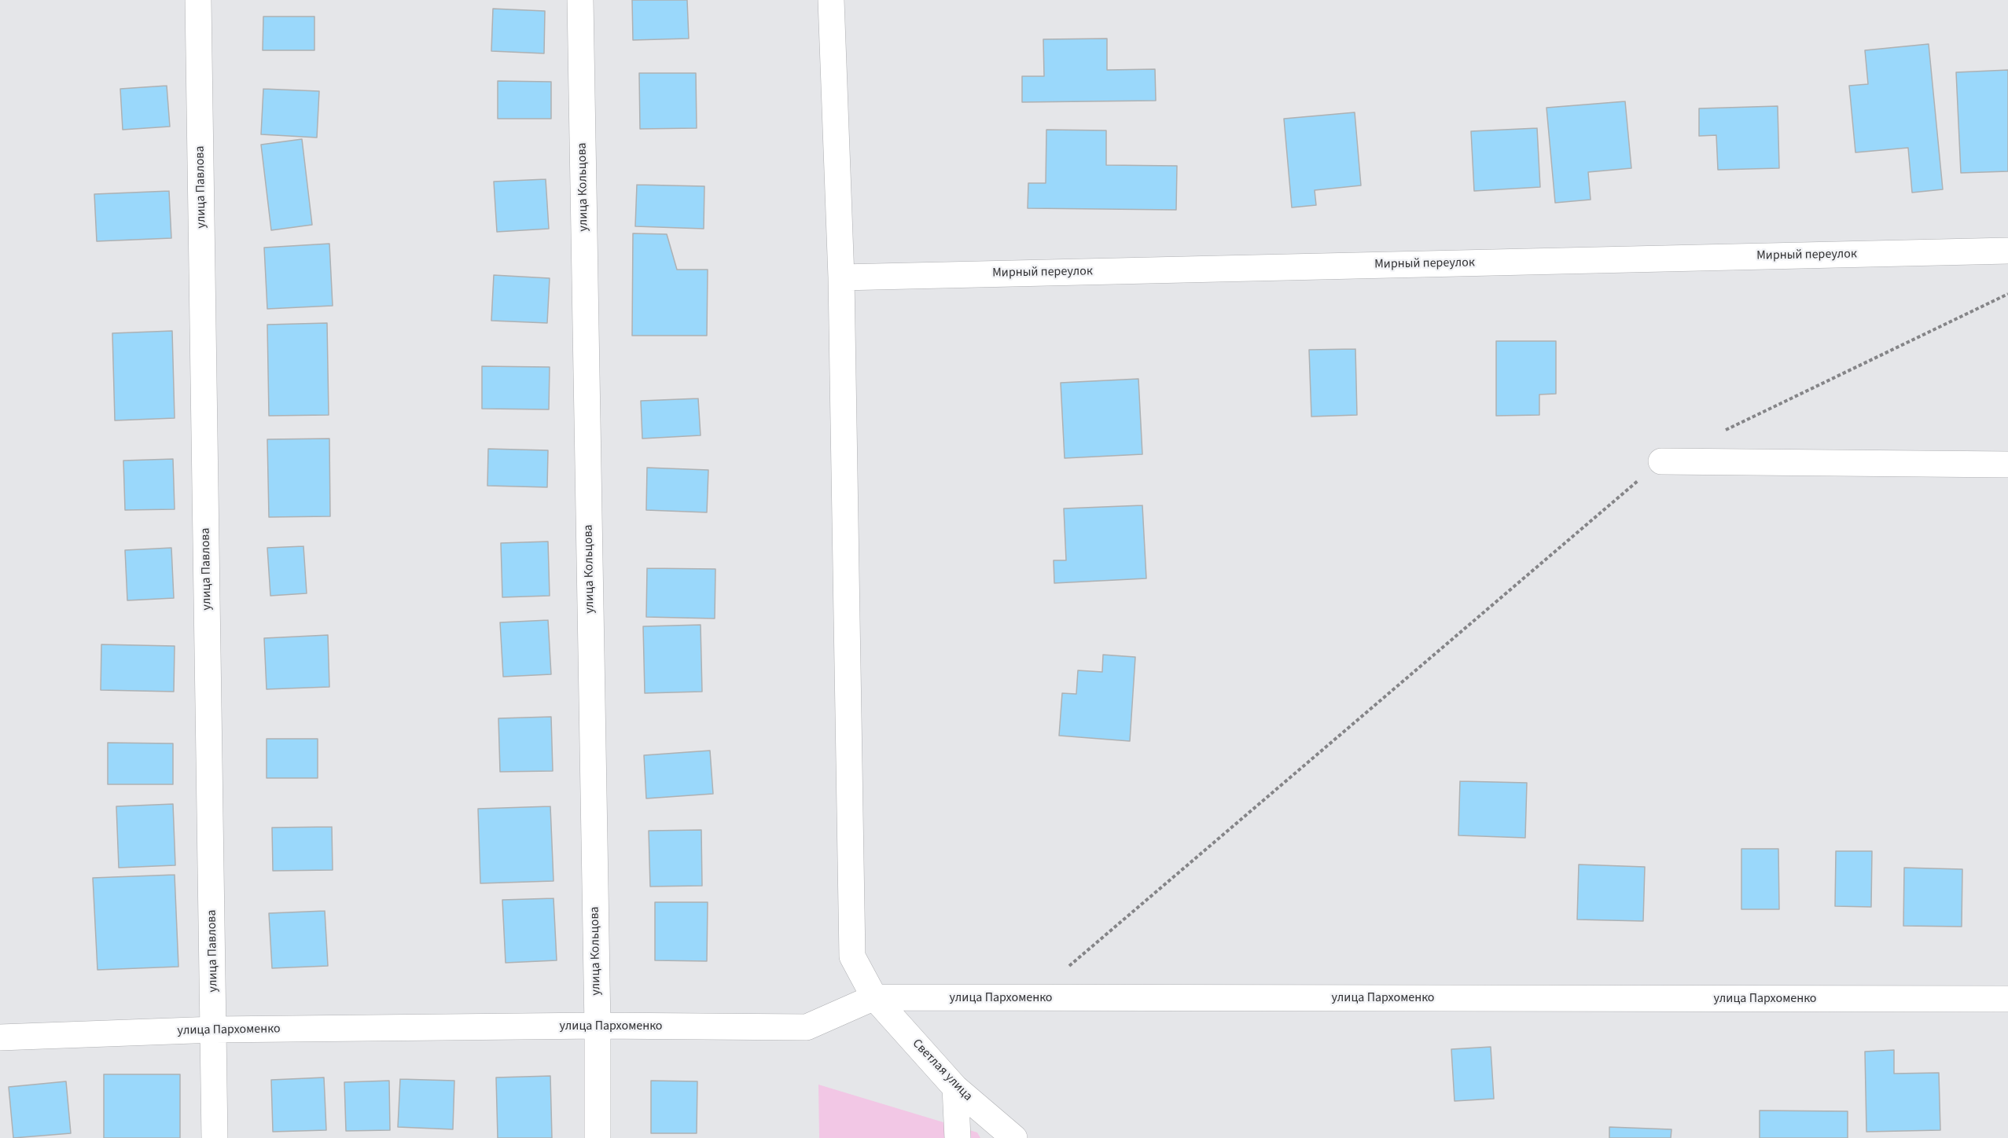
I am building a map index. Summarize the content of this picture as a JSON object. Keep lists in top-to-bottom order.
{
  "streets": {
    "street": [
      "улица Павлова",
      "улица Кольцова",
      "Мирный переулок",
      "улица Пархоменко",
      "Светлая улица"
    ]
  },
  "crossings": [
    ["улица Павлова", "улица Пархоменко"],
    ["улица Кольцова", "улица Пархоменко"],
    ["Мирный переулок", "Светлая улица"],
    ["улица Пархоменко", "Светлая улица"]
  ]
}
